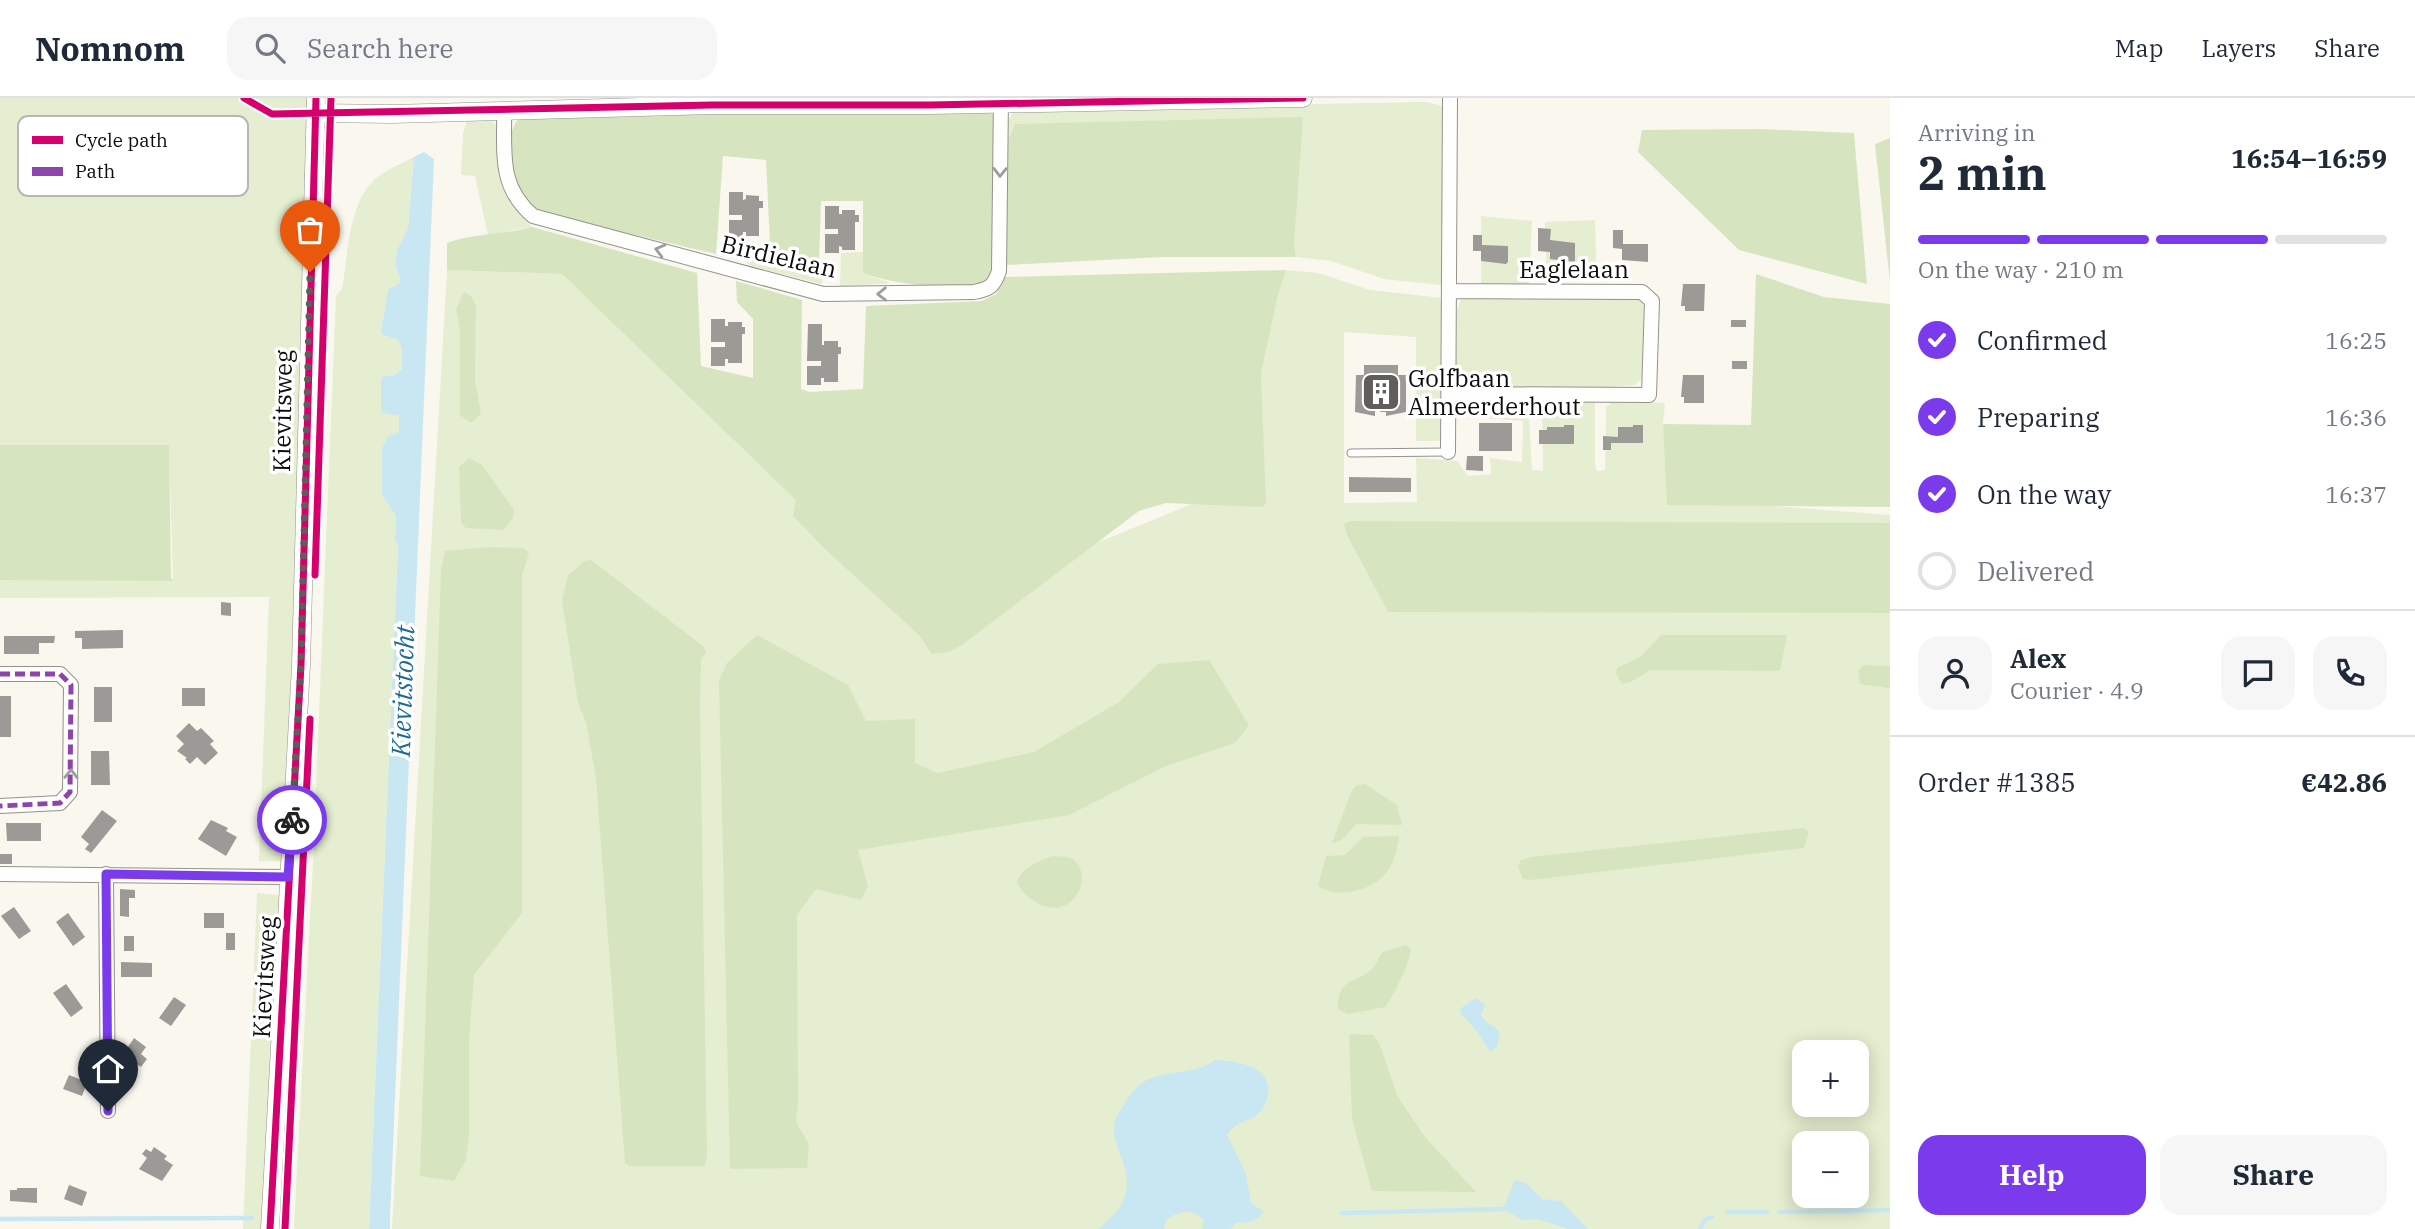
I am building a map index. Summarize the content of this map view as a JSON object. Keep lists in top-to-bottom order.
{
  "streets": {
    "street": ["Birdielaan", "Eaglelaan", "Kievitsweg"]
  },
  "water": ["Kievitstocht"],
  "places": {
    "building": ["Golfbaan Almeerderhout"]
  },
  "legend": ["Cycle path", "Path"],
  "page": {
    "header": "Nomnom",
    "search": "Search here",
    "nav": ["Map", "Layers", "Share"],
    "heading": ["2 min", "Arriving in", "16:54–16:59"],
    "panel": [
      "Alex",
      "Courier · 4.9",
      "Order #1385",
      "€42.86"
    ],
    "bar": "On the way · 210 m",
    "list": [
      ["Confirmed", "16:25"],
      ["Preparing", "16:36"],
      ["On the way", "16:37"],
      "Delivered"
    ],
    "map_buttons": ["+", "−"],
    "buttons": ["Help", "Share"]
  }
}
